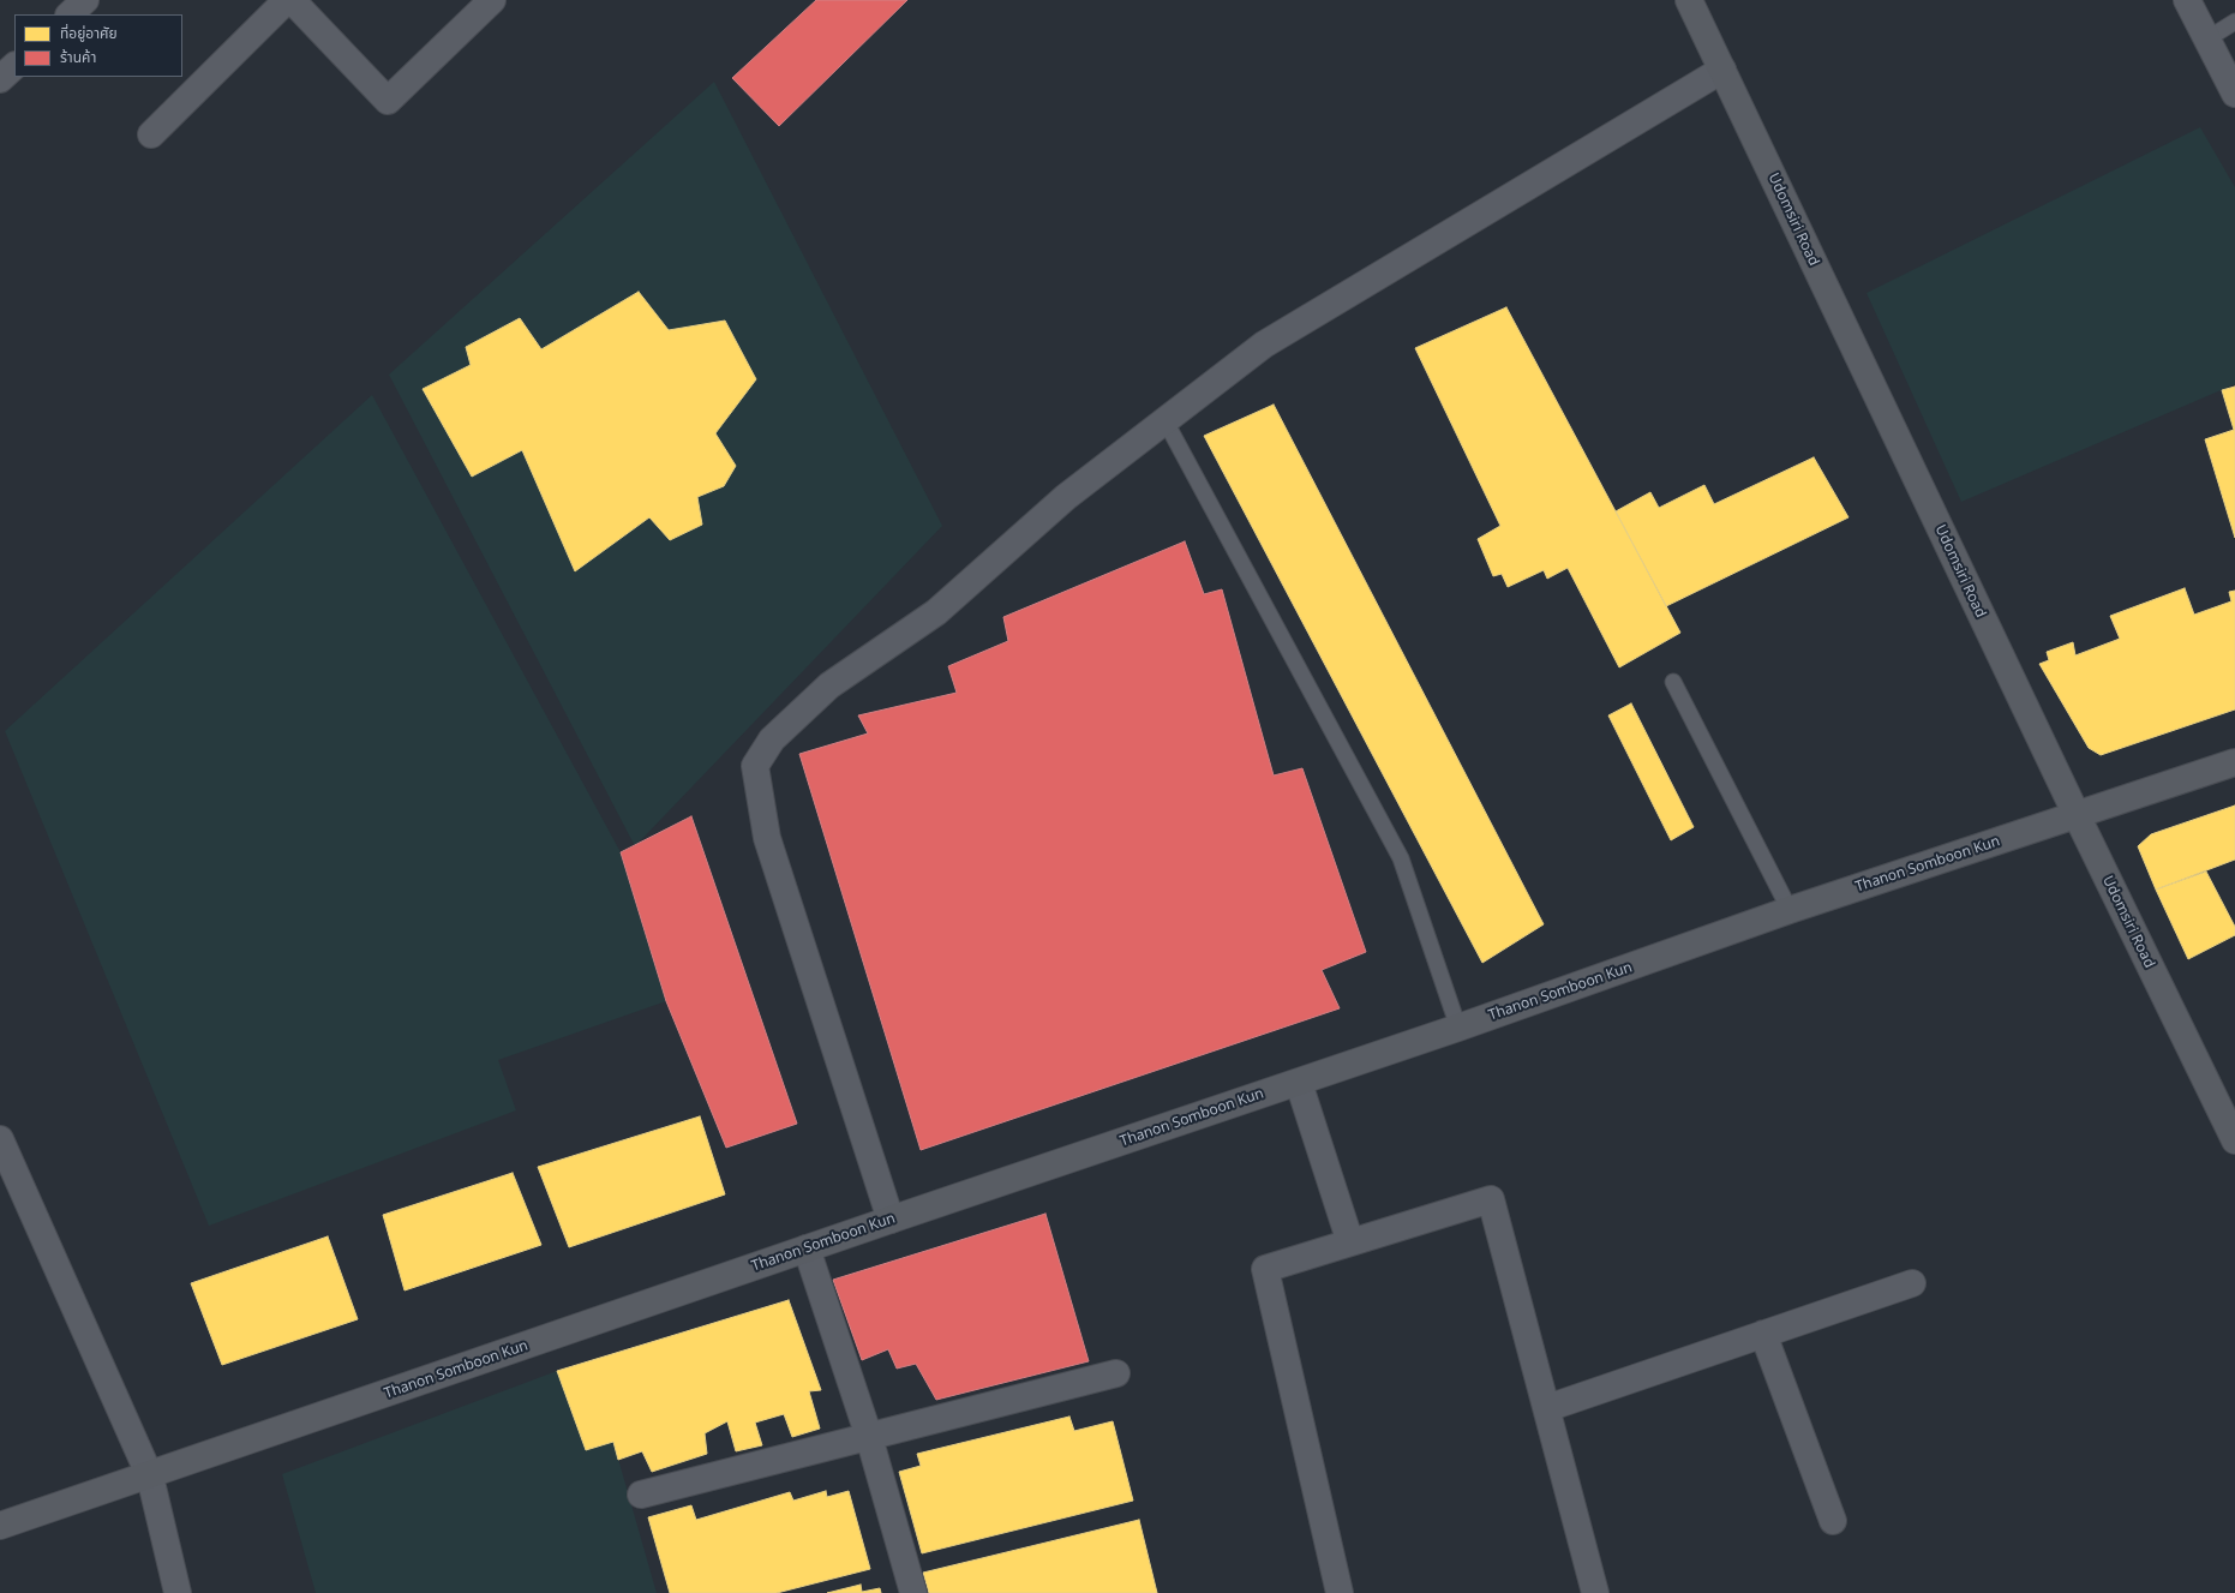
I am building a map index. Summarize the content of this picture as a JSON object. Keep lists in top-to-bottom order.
{
  "streets": {
    "street": ["Udomsiri Road", "Thanon Somboon Kun"]
  },
  "crossings": [
    ["Udomsiri Road", "Thanon Somboon Kun"]
  ],
  "legend": ["ที่อยู่อาศัย", "ร้านค้า"]
}
